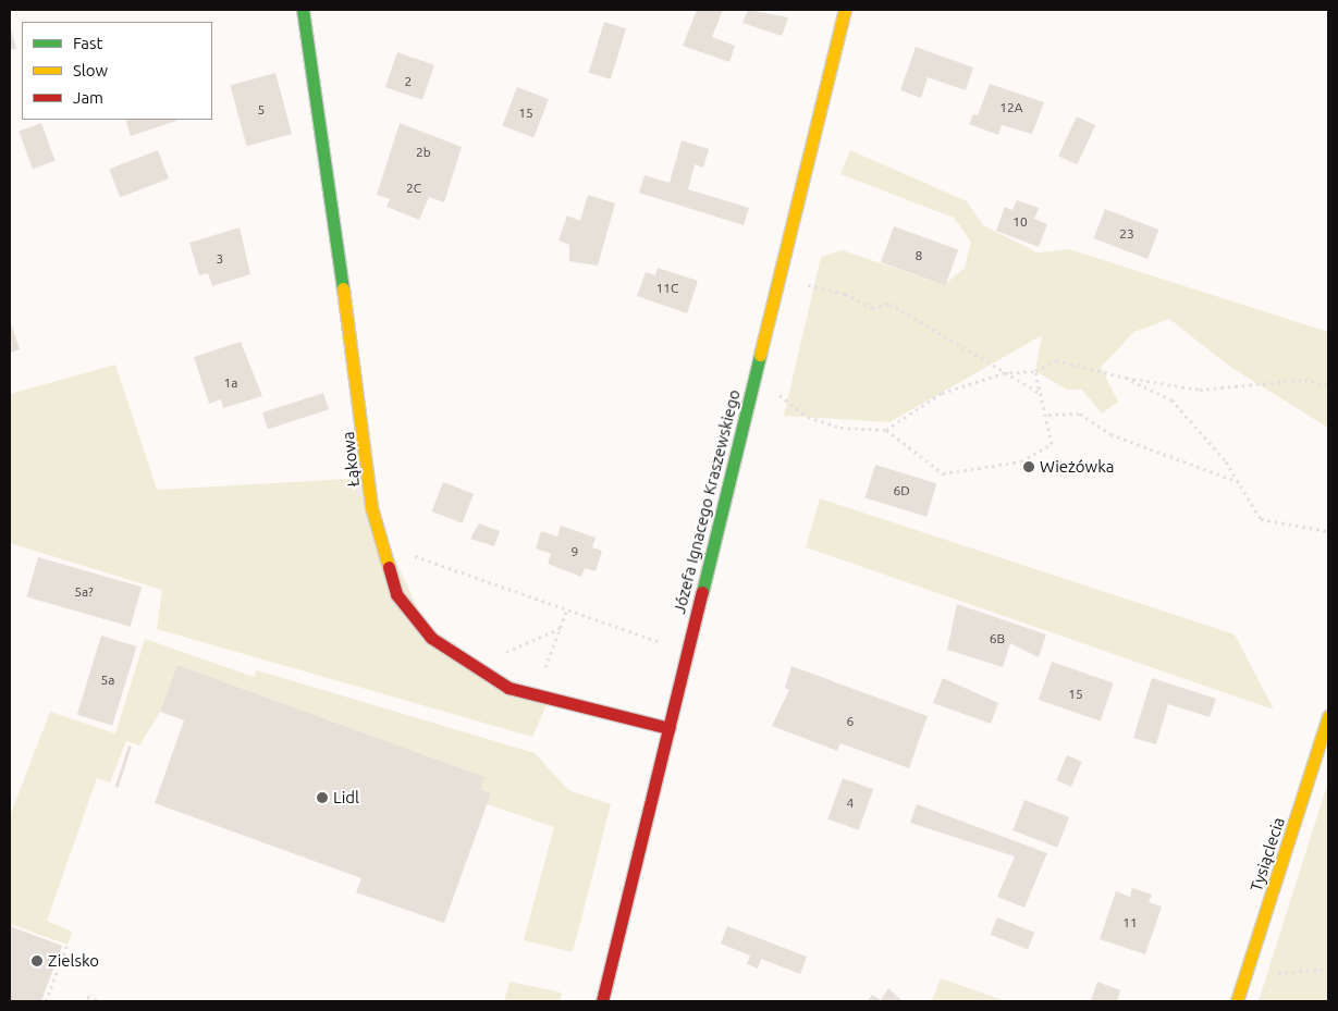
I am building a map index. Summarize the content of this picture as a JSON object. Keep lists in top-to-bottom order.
{
  "streets": {
    "street": ["Łąkowa", "Józefa Ignacego Kraszewskiego", "Tysiąclecia"]
  },
  "crossings": [
    ["Łąkowa", "Józefa Ignacego Kraszewskiego"]
  ],
  "places": ["Wieżówka", "Lidl", "Zielsko"],
  "house_numbers": [
    "2",
    "12A",
    "5",
    "15",
    "2b",
    "2C",
    "10",
    "23",
    "8",
    "3",
    "11C",
    "1a",
    "6D",
    "9",
    "5a?",
    "6B",
    "5a",
    "15",
    "6",
    "4",
    "11"
  ],
  "legend": ["Fast", "Slow", "Jam"]
}
